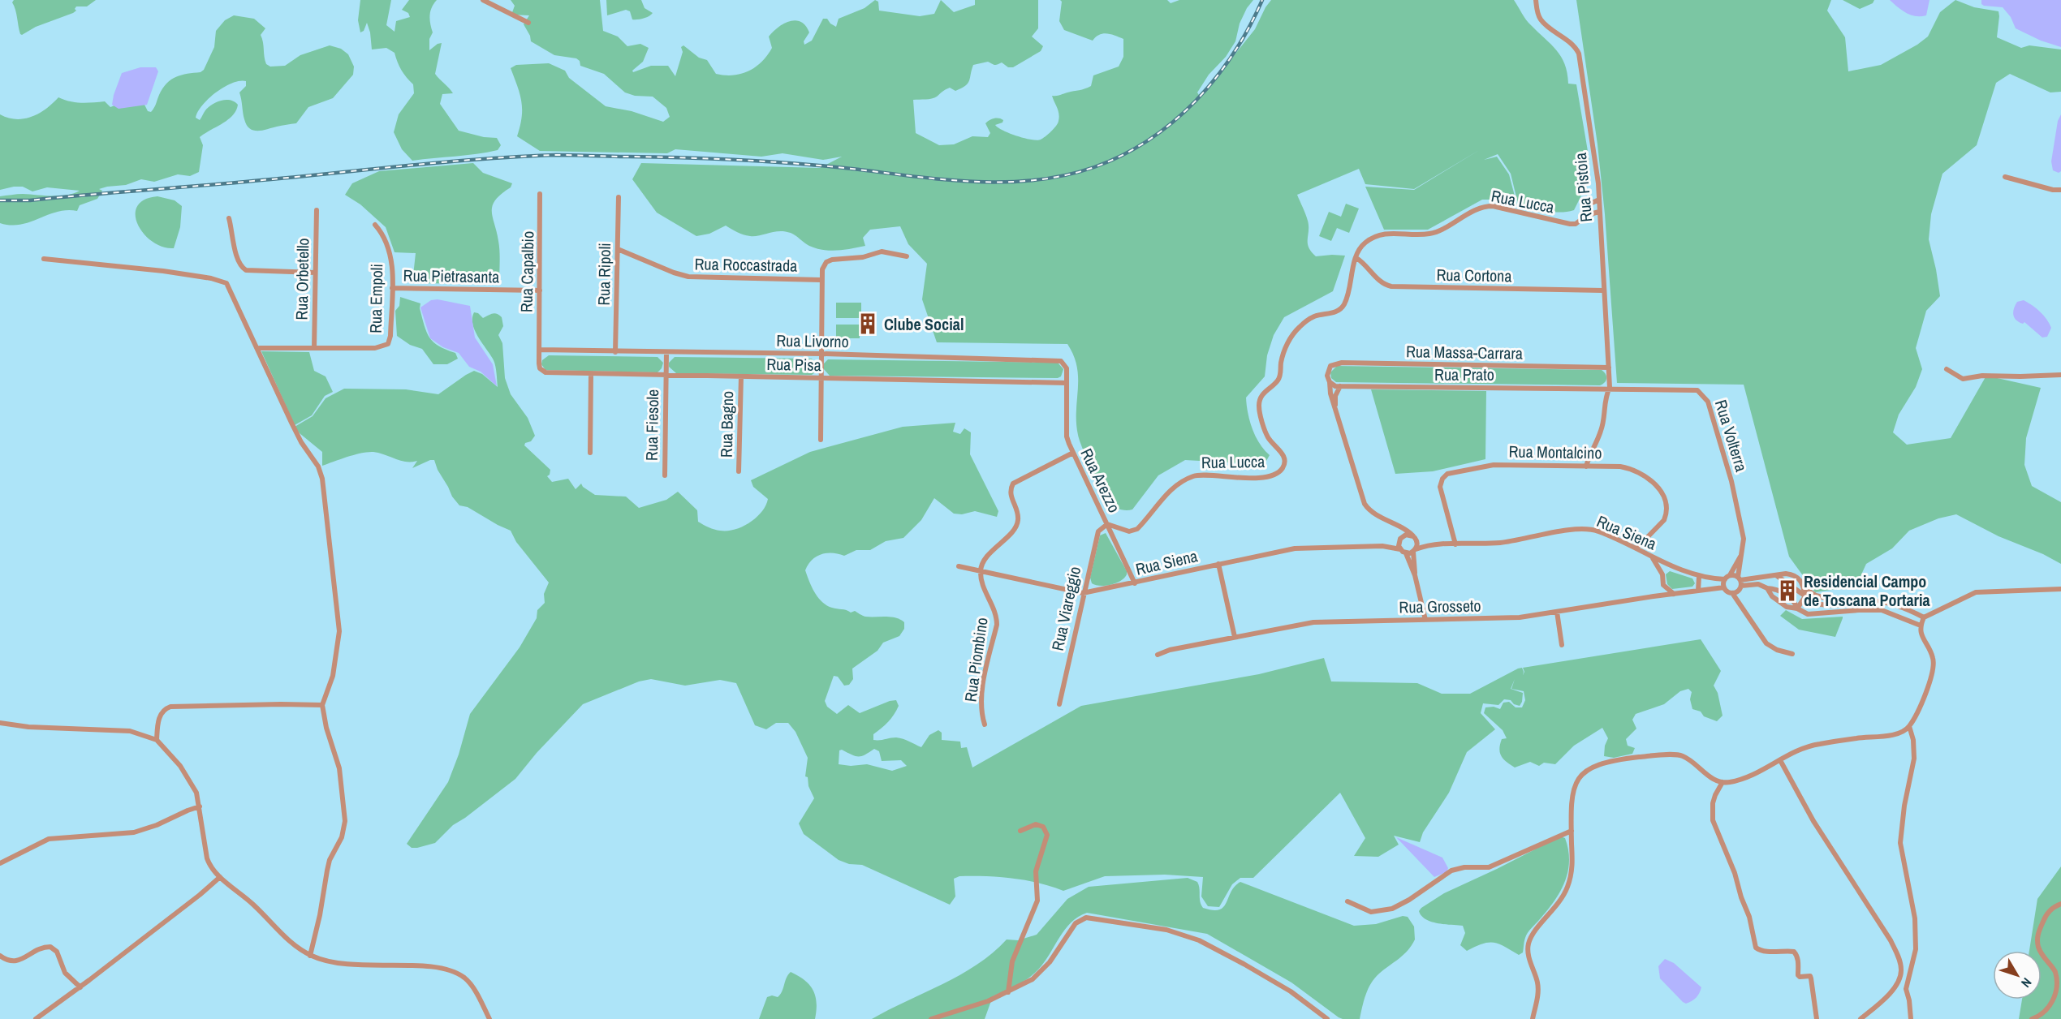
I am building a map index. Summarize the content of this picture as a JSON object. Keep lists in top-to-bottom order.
{
  "streets": {
    "street": [
      "Rua Pistoia",
      "Rua Lucca",
      "Rua Roccastrada",
      "Rua Capalbio",
      "Rua Ripoli",
      "Rua Cortona",
      "Rua Pietrasanta",
      "Rua Orbetello",
      "Rua Empoli",
      "Rua Livorno",
      "Rua Massa-Carrara",
      "Rua Pisa",
      "Rua Prato",
      "Rua Bagno",
      "Rua Fiesole",
      "Rua Volterra",
      "Rua Montalcino",
      "Rua Arezzo",
      "Rua Siena",
      "Rua Grosseto",
      "Rua Viareggio",
      "Rua Piombino"
    ]
  },
  "crossings": [
    ["Rua Pistoia", "Rua Lucca"],
    ["Rua Pistoia", "Rua Cortona"],
    ["Rua Pistoia", "Rua Massa-Carrara"],
    ["Rua Pistoia", "Rua Prato"],
    ["Rua Pistoia", "Rua Volterra"],
    ["Rua Pistoia", "Rua Montalcino"],
    ["Rua Lucca", "Rua Cortona"],
    ["Rua Lucca", "Rua Arezzo"],
    ["Rua Lucca", "Rua Viareggio"],
    ["Rua Roccastrada", "Rua Ripoli"],
    ["Rua Capalbio", "Rua Pietrasanta"],
    ["Rua Capalbio", "Rua Livorno"],
    ["Rua Capalbio", "Rua Pisa"],
    ["Rua Ripoli", "Rua Livorno"],
    ["Rua Pietrasanta", "Rua Empoli"],
    ["Rua Orbetello", "Rua Empoli"],
    ["Rua Livorno", "Rua Pisa"],
    ["Rua Livorno", "Rua Fiesole"],
    ["Rua Livorno", "Rua Arezzo"],
    ["Rua Massa-Carrara", "Rua Prato"],
    ["Rua Massa-Carrara", "Rua Siena"],
    ["Rua Pisa", "Rua Bagno"],
    ["Rua Pisa", "Rua Fiesole"],
    ["Rua Pisa", "Rua Arezzo"],
    ["Rua Prato", "Rua Volterra"],
    ["Rua Prato", "Rua Siena"],
    ["Rua Volterra", "Rua Siena"],
    ["Rua Montalcino", "Rua Siena"],
    ["Rua Arezzo", "Rua Siena"],
    ["Rua Arezzo", "Rua Viareggio"],
    ["Rua Siena", "Rua Viareggio"],
    ["Rua Siena", "Rua Piombino"]
  ],
  "places": {
    "building": ["Clube Social", "Residencial Campo de Toscana Portaria"]
  },
  "north": "bottom right"
}
